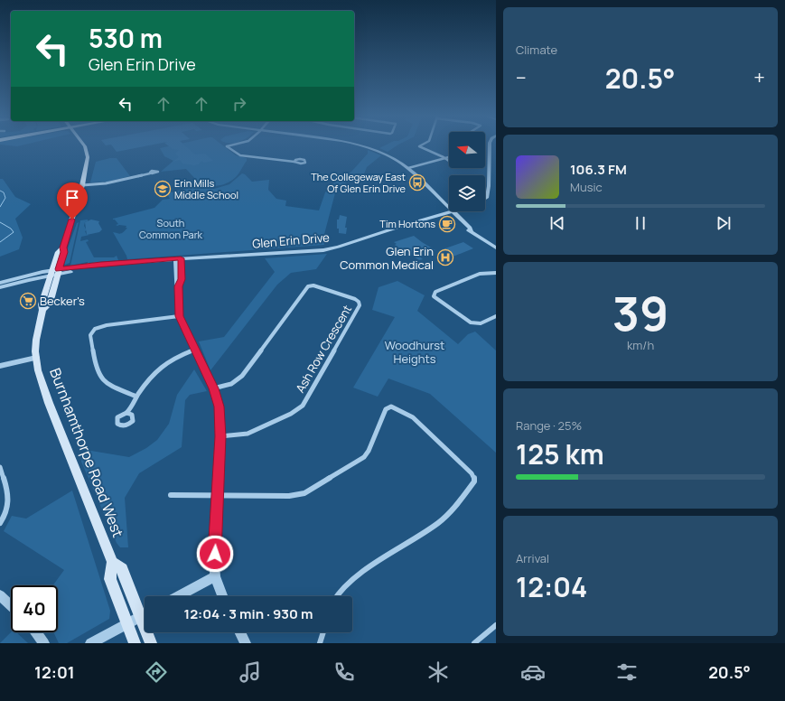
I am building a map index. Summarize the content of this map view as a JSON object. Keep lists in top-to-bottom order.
{
  "streets": {
    "main road": ["Burnhamthorpe Road West"],
    "street": ["Glen Erin Drive", "Ash Row Crescent"]
  },
  "crossings": [
    ["Glen Erin Drive", "Burnhamthorpe Road West"]
  ],
  "parks": ["South Common Park", "Woodhurst Heights"],
  "places": {
    "bus stop": ["The Collegeway East Of Glen Erin Drive"],
    "school or university": ["Erin Mills Middle School"],
    "cafe": ["Tim Hortons"],
    "hospital": ["Glen Erin Common Medical"],
    "supermarket": ["Becker's"]
  },
  "north": "left",
  "page": {
    "tile": [
      "Climate",
      ["39", "km/h"],
      ["Range · 25%", "125 km"],
      ["Arrival", "12:04"]
    ],
    "turn": ["530 m", "Glen Erin Drive"],
    "heat": ["−", "20.5°", "+"],
    "song": ["106.3 FM", "Music"],
    "limit": "40",
    "trip": "12:04 · 3 min · 930 m",
    "tabs": ["12:01", "20.5°"]
  }
}
